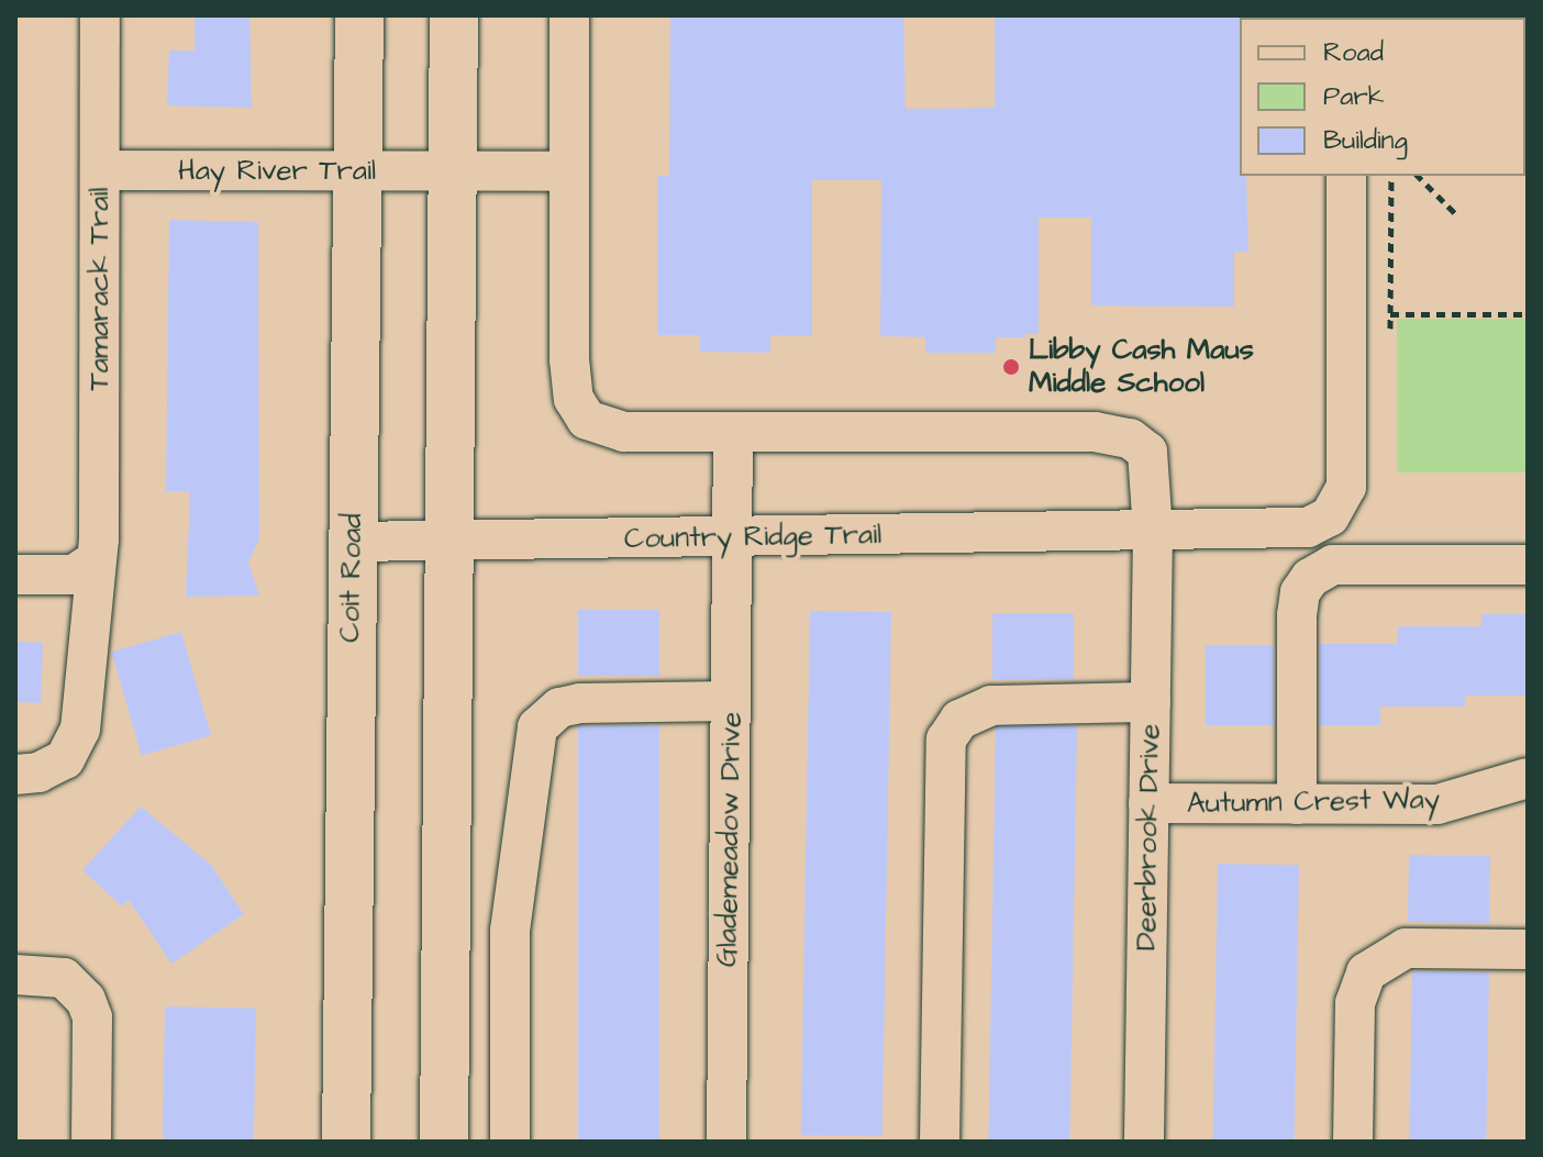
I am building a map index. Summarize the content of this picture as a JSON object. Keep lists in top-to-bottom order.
{
  "streets": {
    "main road": ["Coit Road"],
    "street": [
      "Hay River Trail",
      "Tamarack Trail",
      "Country Ridge Trail",
      "Autumn Crest Way",
      "Deerbrook Drive",
      "Glademeadow Drive"
    ]
  },
  "crossings": [
    ["Hay River Trail", "Tamarack Trail"],
    ["Hay River Trail", "Coit Road"],
    ["Country Ridge Trail", "Coit Road"],
    ["Country Ridge Trail", "Deerbrook Drive"],
    ["Country Ridge Trail", "Glademeadow Drive"],
    ["Autumn Crest Way", "Deerbrook Drive"],
    ["Deerbrook Drive", "Glademeadow Drive"]
  ],
  "places": ["Libby Cash Maus Middle School"],
  "legend": ["Road", "Park", "Building"]
}
